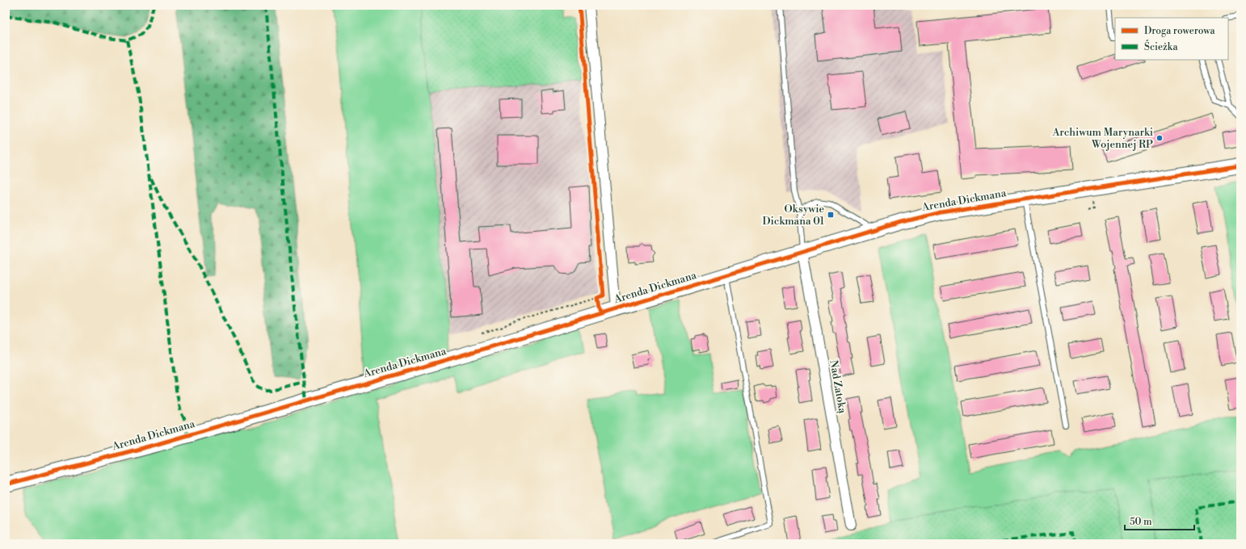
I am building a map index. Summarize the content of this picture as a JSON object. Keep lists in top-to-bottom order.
{
  "streets": {
    "street": ["Arenda Dickmana", "Nad Zatoką"]
  },
  "crossings": [
    ["Arenda Dickmana", "Nad Zatoką"]
  ],
  "places": {
    "other": ["Archiwum Marynarki Wojennej RP"],
    "transit": ["Oksywie Dickmana 01"]
  },
  "legend": ["Droga rowerowa", "Ścieżka"],
  "scale_bar": "50 m"
}
